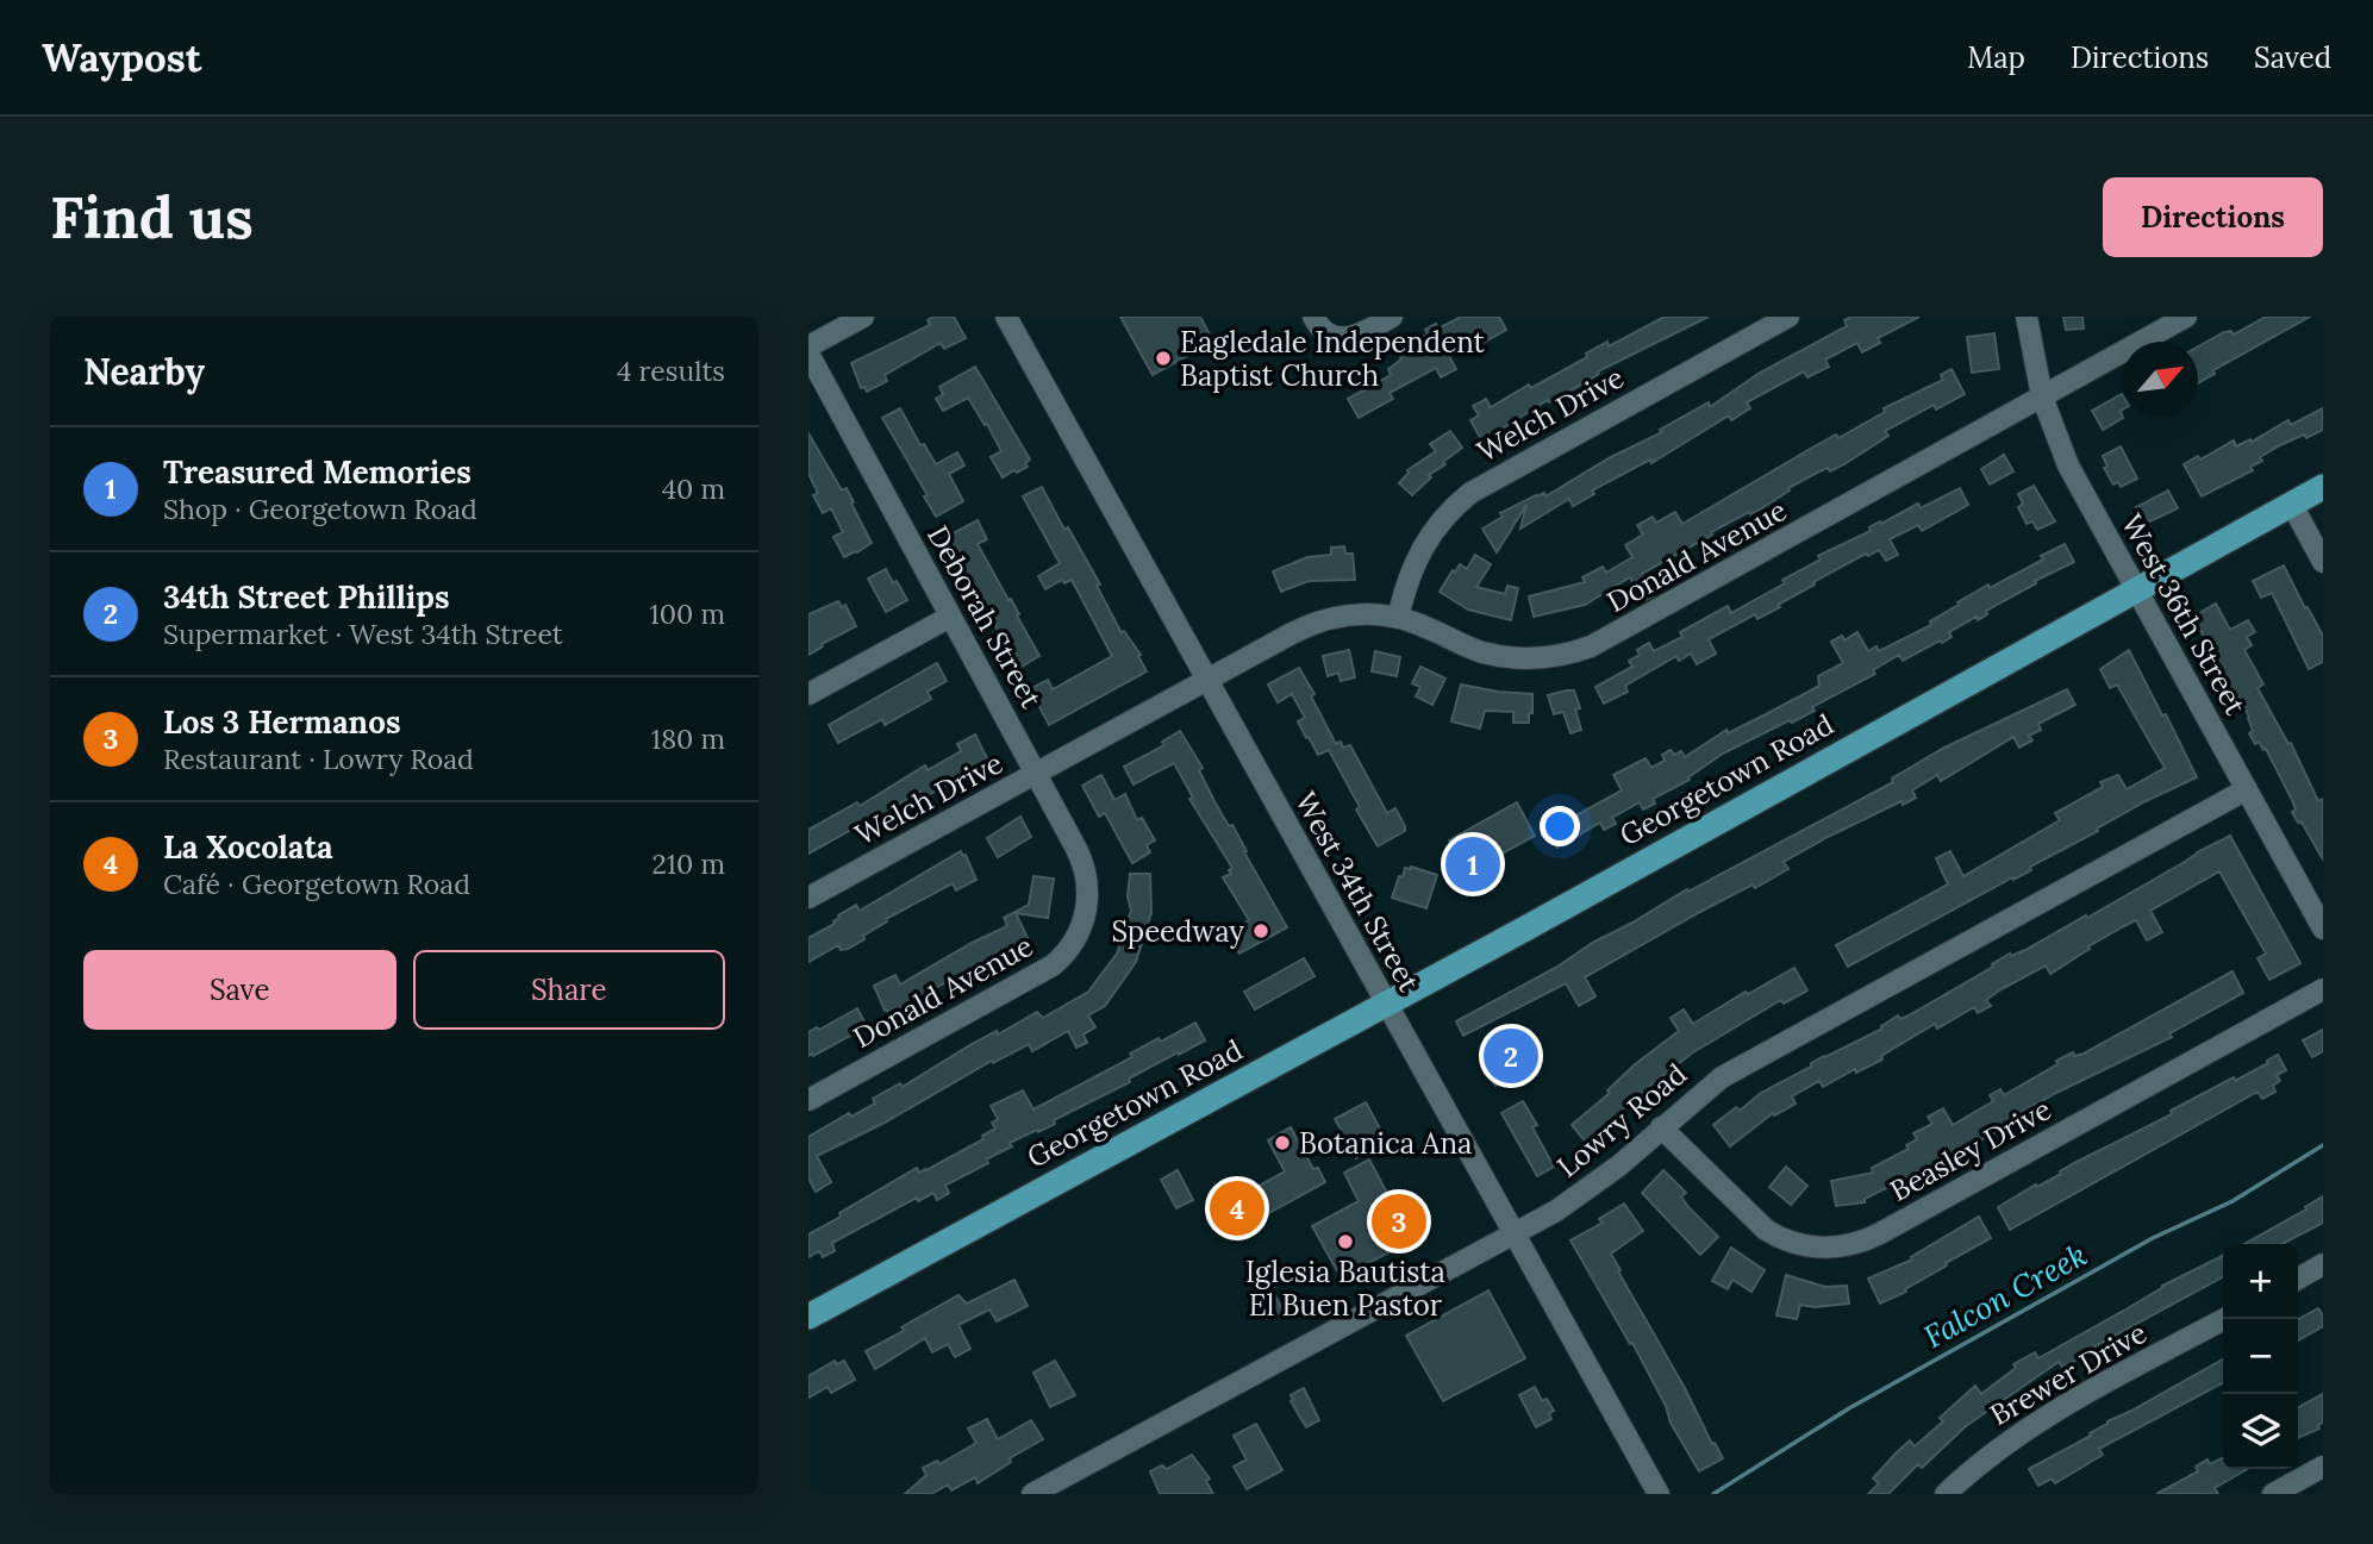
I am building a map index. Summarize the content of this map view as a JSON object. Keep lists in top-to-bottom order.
{
  "streets": {
    "main road": ["Georgetown Road"],
    "street": [
      "Welch Drive",
      "Donald Avenue",
      "West 36th Street",
      "Deborah Street",
      "West 34th Street",
      "Lowry Road",
      "Beasley Drive",
      "Brewer Drive"
    ]
  },
  "crossings": [
    ["Welch Drive", "Donald Avenue"],
    ["Welch Drive", "Deborah Street"],
    ["Welch Drive", "West 34th Street"],
    ["Donald Avenue", "West 36th Street"],
    ["Donald Avenue", "Deborah Street"],
    ["Donald Avenue", "West 34th Street"],
    ["West 36th Street", "Georgetown Road"],
    ["West 36th Street", "Lowry Road"],
    ["Georgetown Road", "West 34th Street"],
    ["West 34th Street", "Lowry Road"],
    ["Lowry Road", "Beasley Drive"]
  ],
  "water": ["Falcon Creek"],
  "places": [
    "Eagledale Independent Baptist Church",
    "Speedway",
    "Botanica Ana",
    "Iglesia Bautista El Buen Pastor"
  ],
  "north": "top right",
  "page": {
    "header": "Waypost",
    "nav": ["Map", "Directions", "Saved"],
    "buttons": [
      "Directions",
      ["Save", "Share"]
    ],
    "title": "Find us",
    "heading": ["Nearby", "4 results"],
    "list": [
      {
        "mark": "1",
        "name": "Treasured Memories",
        "note": "Shop · Georgetown Road",
        "value": "40 m"
      },
      {
        "mark": "2",
        "name": "34th Street Phillips",
        "note": "Supermarket · West 34th Street",
        "value": "100 m"
      },
      {
        "mark": "3",
        "name": "Los 3 Hermanos",
        "note": "Restaurant · Lowry Road",
        "value": "180 m"
      },
      {
        "mark": "4",
        "name": "La Xocolata",
        "note": "Café · Georgetown Road",
        "value": "210 m"
      }
    ],
    "pins": [
      "1",
      "2",
      "4",
      "3"
    ],
    "map_buttons": ["+", "−"]
  }
}
